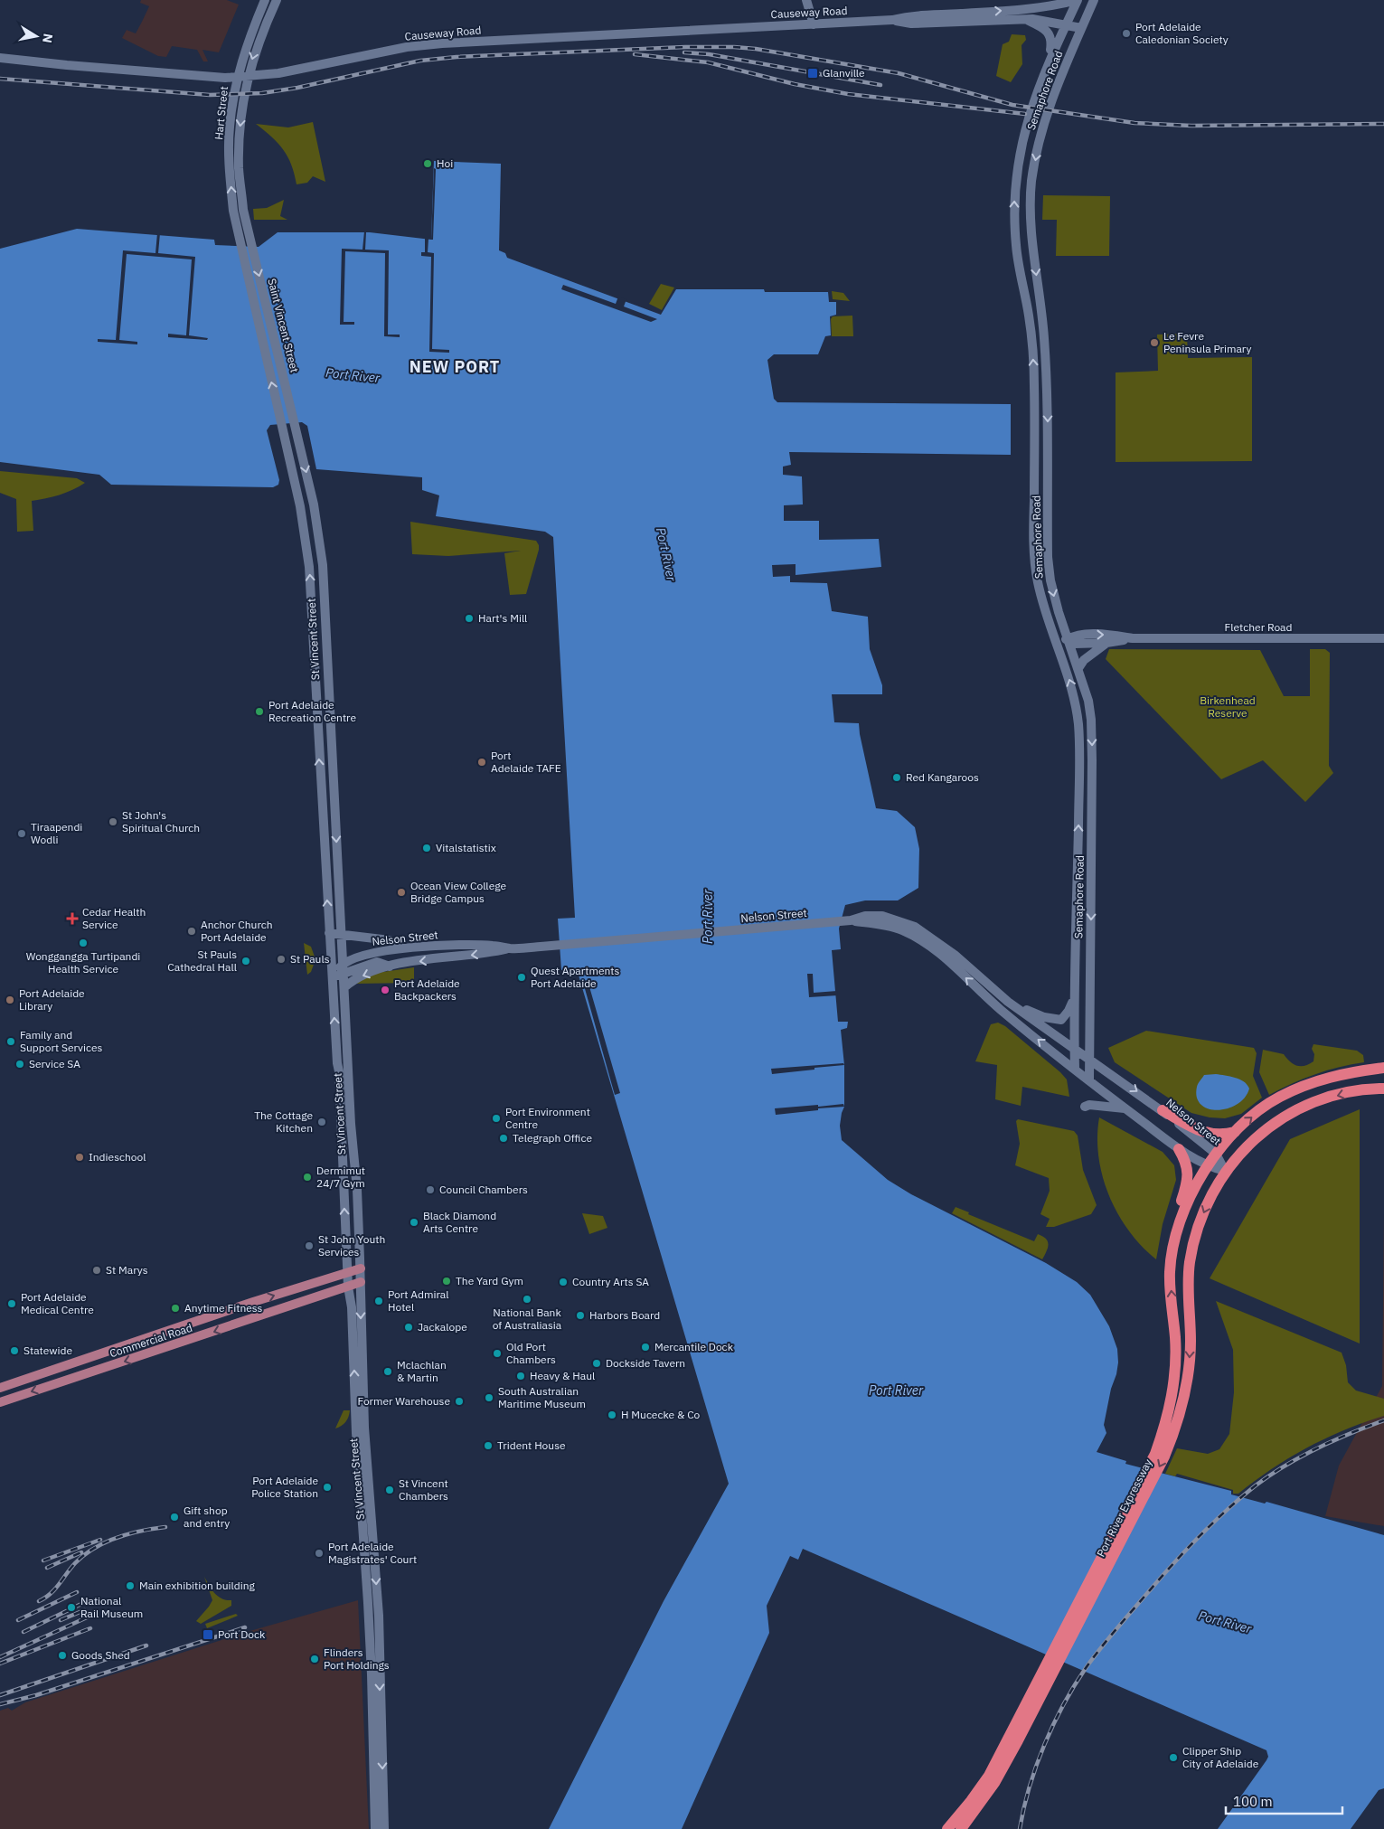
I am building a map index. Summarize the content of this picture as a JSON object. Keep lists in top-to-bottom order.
{
  "streets": {
    "highway": ["Port River Expressway"],
    "main road": [
      "Causeway Road",
      "Semaphore Road",
      "Hart Street",
      "Saint Vincent Street",
      "Fletcher Road",
      "St Vincent Street",
      "Nelson Street",
      "Commercial Road"
    ]
  },
  "crossings": [
    ["Causeway Road", "Semaphore Road"],
    ["Semaphore Road", "Fletcher Road"],
    ["Semaphore Road", "Nelson Street"],
    ["Hart Street", "Saint Vincent Street"],
    ["Saint Vincent Street", "St Vincent Street"],
    ["St Vincent Street", "Nelson Street"],
    ["St Vincent Street", "Commercial Road"],
    ["Nelson Street", "Port River Expressway"]
  ],
  "districts": ["NEW PORT"],
  "water": ["Port River"],
  "parks": ["Birkenhead Reserve"],
  "places": {
    "other": [
      "Port Adelaide Caledonian Society",
      "Hoi",
      "Le Fevre Peninsula Primary",
      "Hart's Mill",
      "Port Adelaide Recreation Centre",
      "Port Adelaide TAFE",
      "Red Kangaroos",
      "St John's Spiritual Church",
      "Tiraapendi Wodli",
      "Vitalstatistix",
      "Ocean View College Bridge Campus",
      "Anchor Church Port Adelaide",
      "Wonggangga Turtipandi Health Service",
      "St Pauls",
      "St Pauls Cathedral Hall",
      "Quest Apartments Port Adelaide",
      "Port Adelaide Backpackers",
      "Port Adelaide Library",
      "Family and Support Services",
      "Service SA",
      "Port Environment Centre",
      "The Cottage Kitchen",
      "Telegraph Office",
      "Indieschool",
      "Dermimut 24/7 Gym",
      "Council Chambers",
      "Black Diamond Arts Centre",
      "St John Youth Services",
      "St Marys",
      "The Yard Gym",
      "Country Arts SA",
      "National Bank of Australiasia",
      "Port Admiral Hotel",
      "Port Adelaide Medical Centre",
      "Anytime Fitness",
      "Harbors Board",
      "Jackalope",
      "Mercantile Dock",
      "Statewide",
      "Old Port Chambers",
      "Dockside Tavern",
      "Mclachlan & Martin",
      "Heavy & Haul",
      "South Australian Maritime Museum",
      "Former Warehouse",
      "H Mucecke & Co",
      "Trident House",
      "Port Adelaide Police Station",
      "St Vincent Chambers",
      "Gift shop and entry",
      "Port Adelaide Magistrates' Court",
      "Main exhibition building",
      "National Rail Museum",
      "Goods Shed",
      "Flinders Port Holdings",
      "Clipper Ship City of Adelaide"
    ],
    "transit": ["Glanville", "Port Dock"],
    "health": ["Cedar Health Service"]
  },
  "scale_bar": "100 m",
  "north": "right"
}
